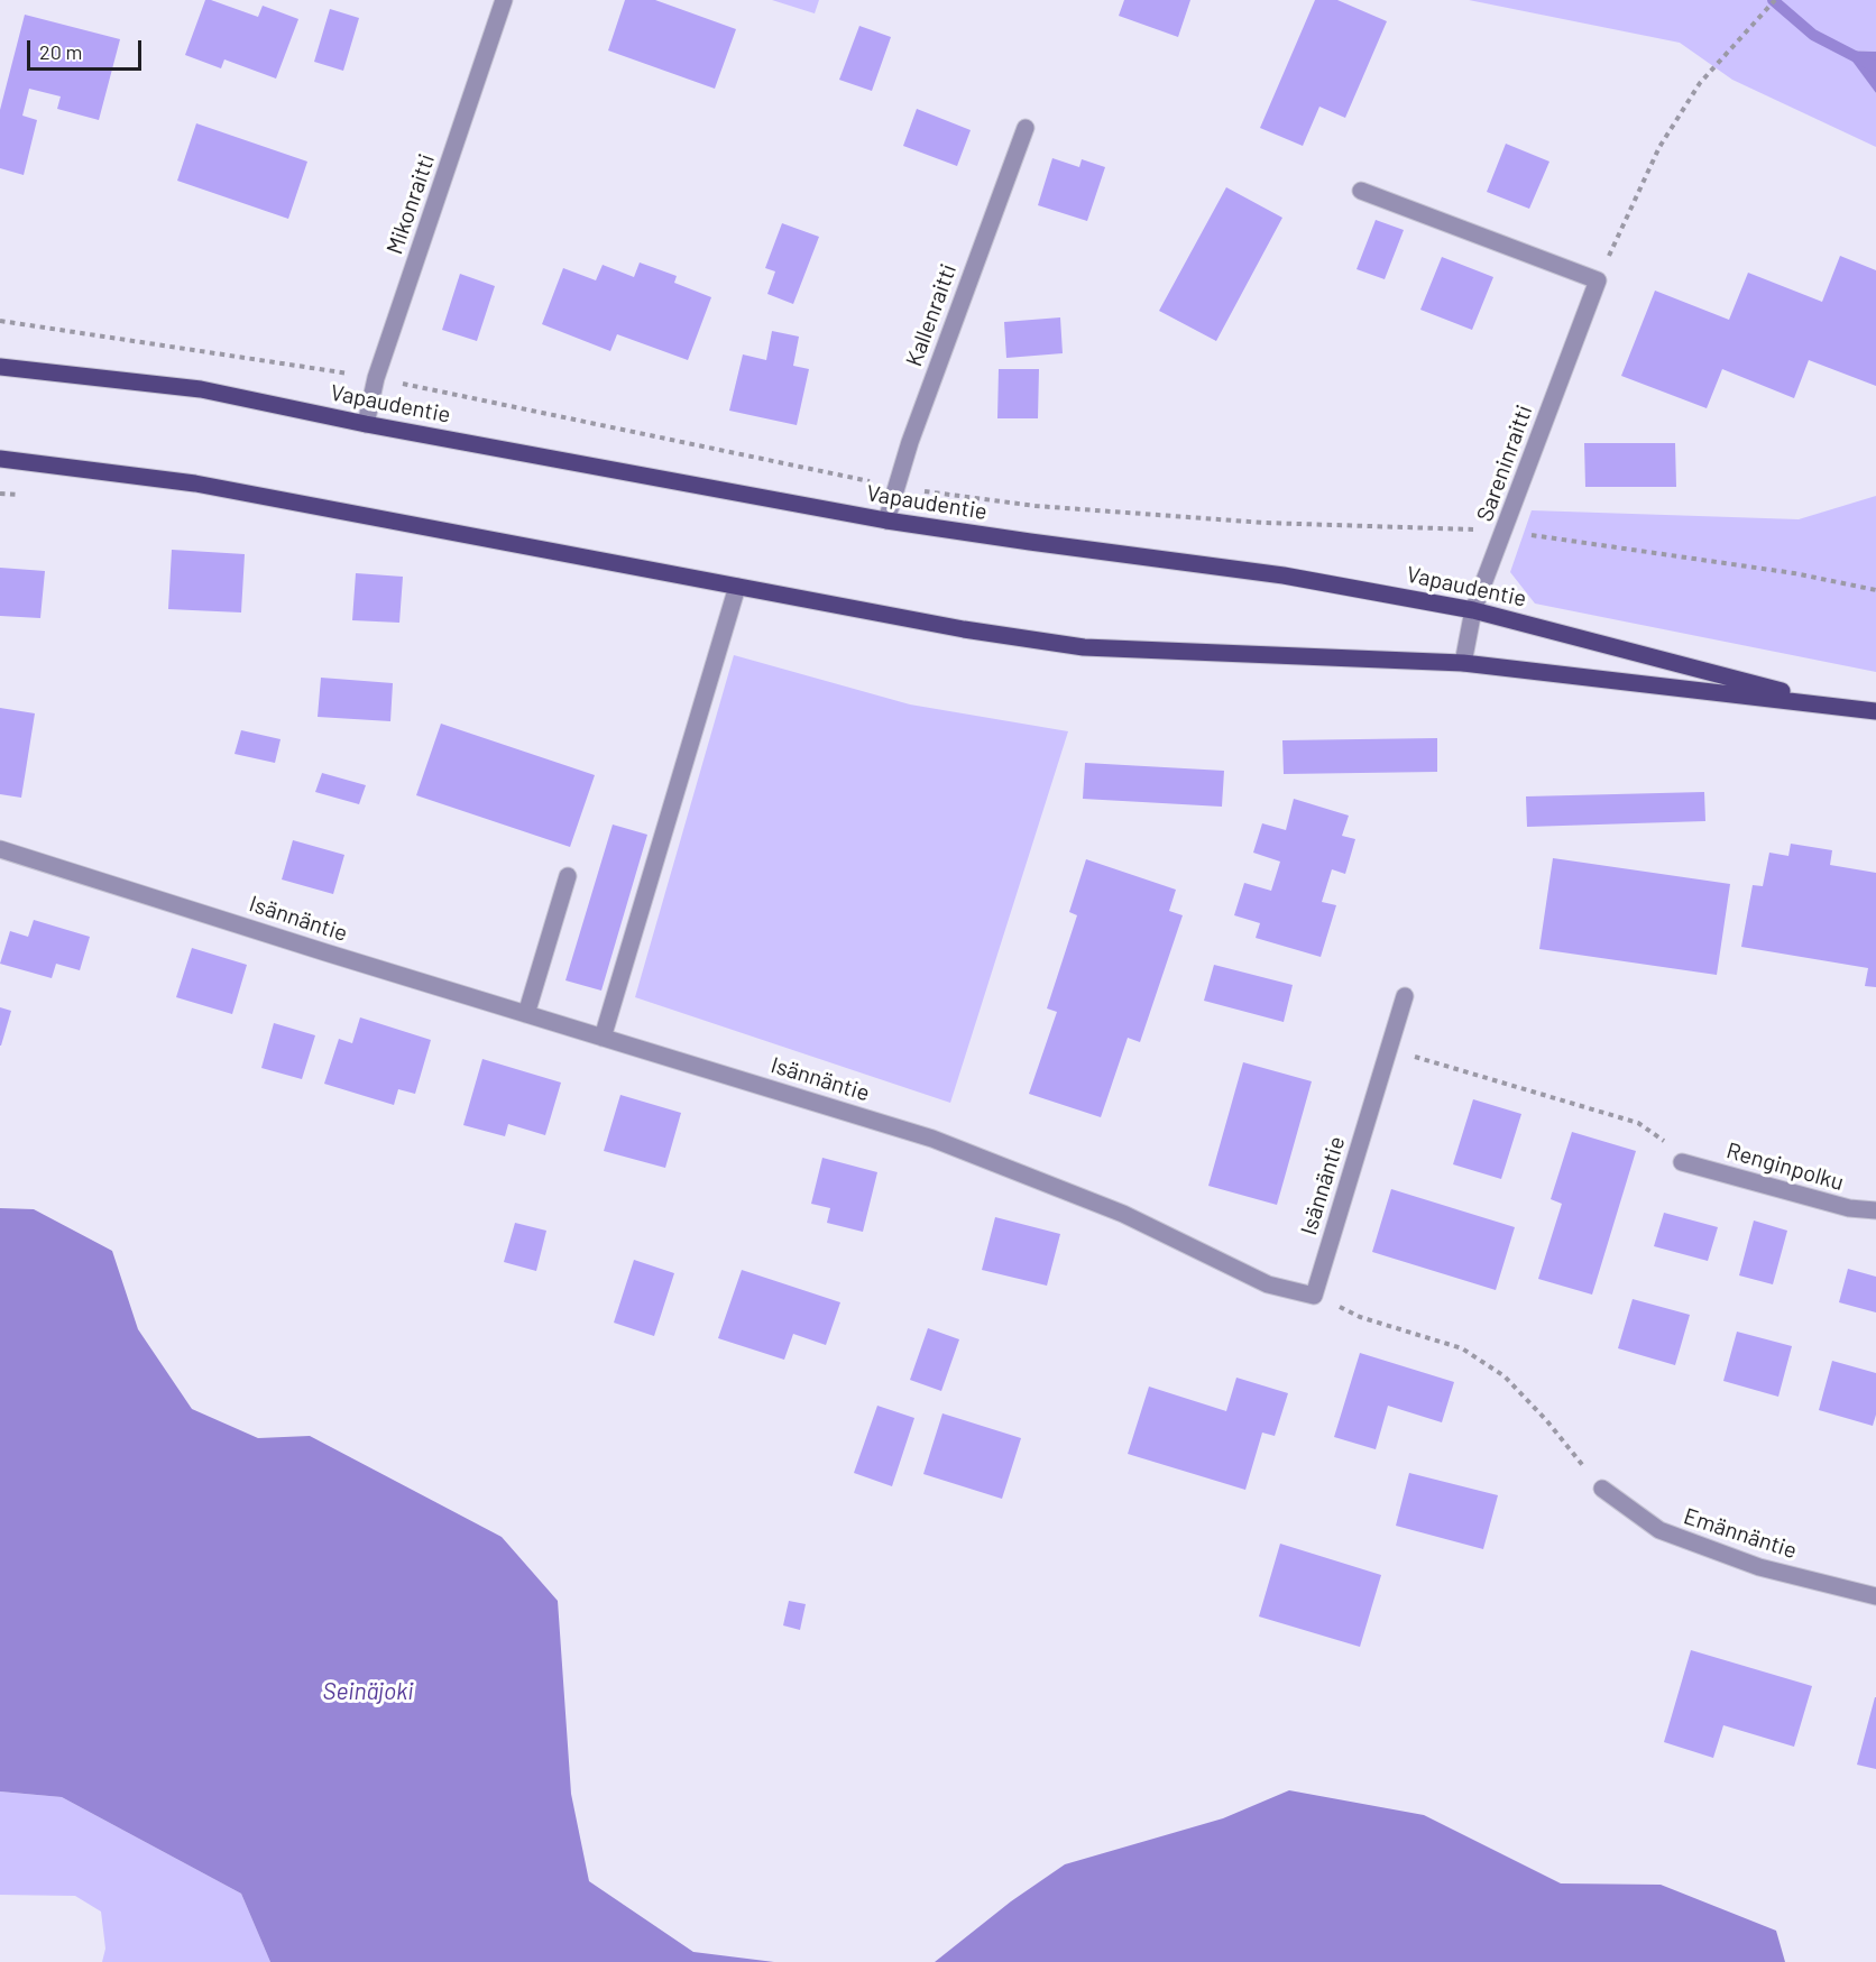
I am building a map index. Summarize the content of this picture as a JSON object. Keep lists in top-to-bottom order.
{
  "streets": {
    "main road": ["Vapaudentie"],
    "street": [
      "Mikonraitti",
      "Kallenraitti",
      "Sareninraitti",
      "Isännäntie",
      "Renginpolku",
      "Emännäntie"
    ]
  },
  "crossings": [
    ["Mikonraitti", "Vapaudentie"],
    ["Kallenraitti", "Vapaudentie"],
    ["Vapaudentie", "Sareninraitti"]
  ],
  "water": ["Seinäjoki"],
  "scale_bar": "20 m"
}
